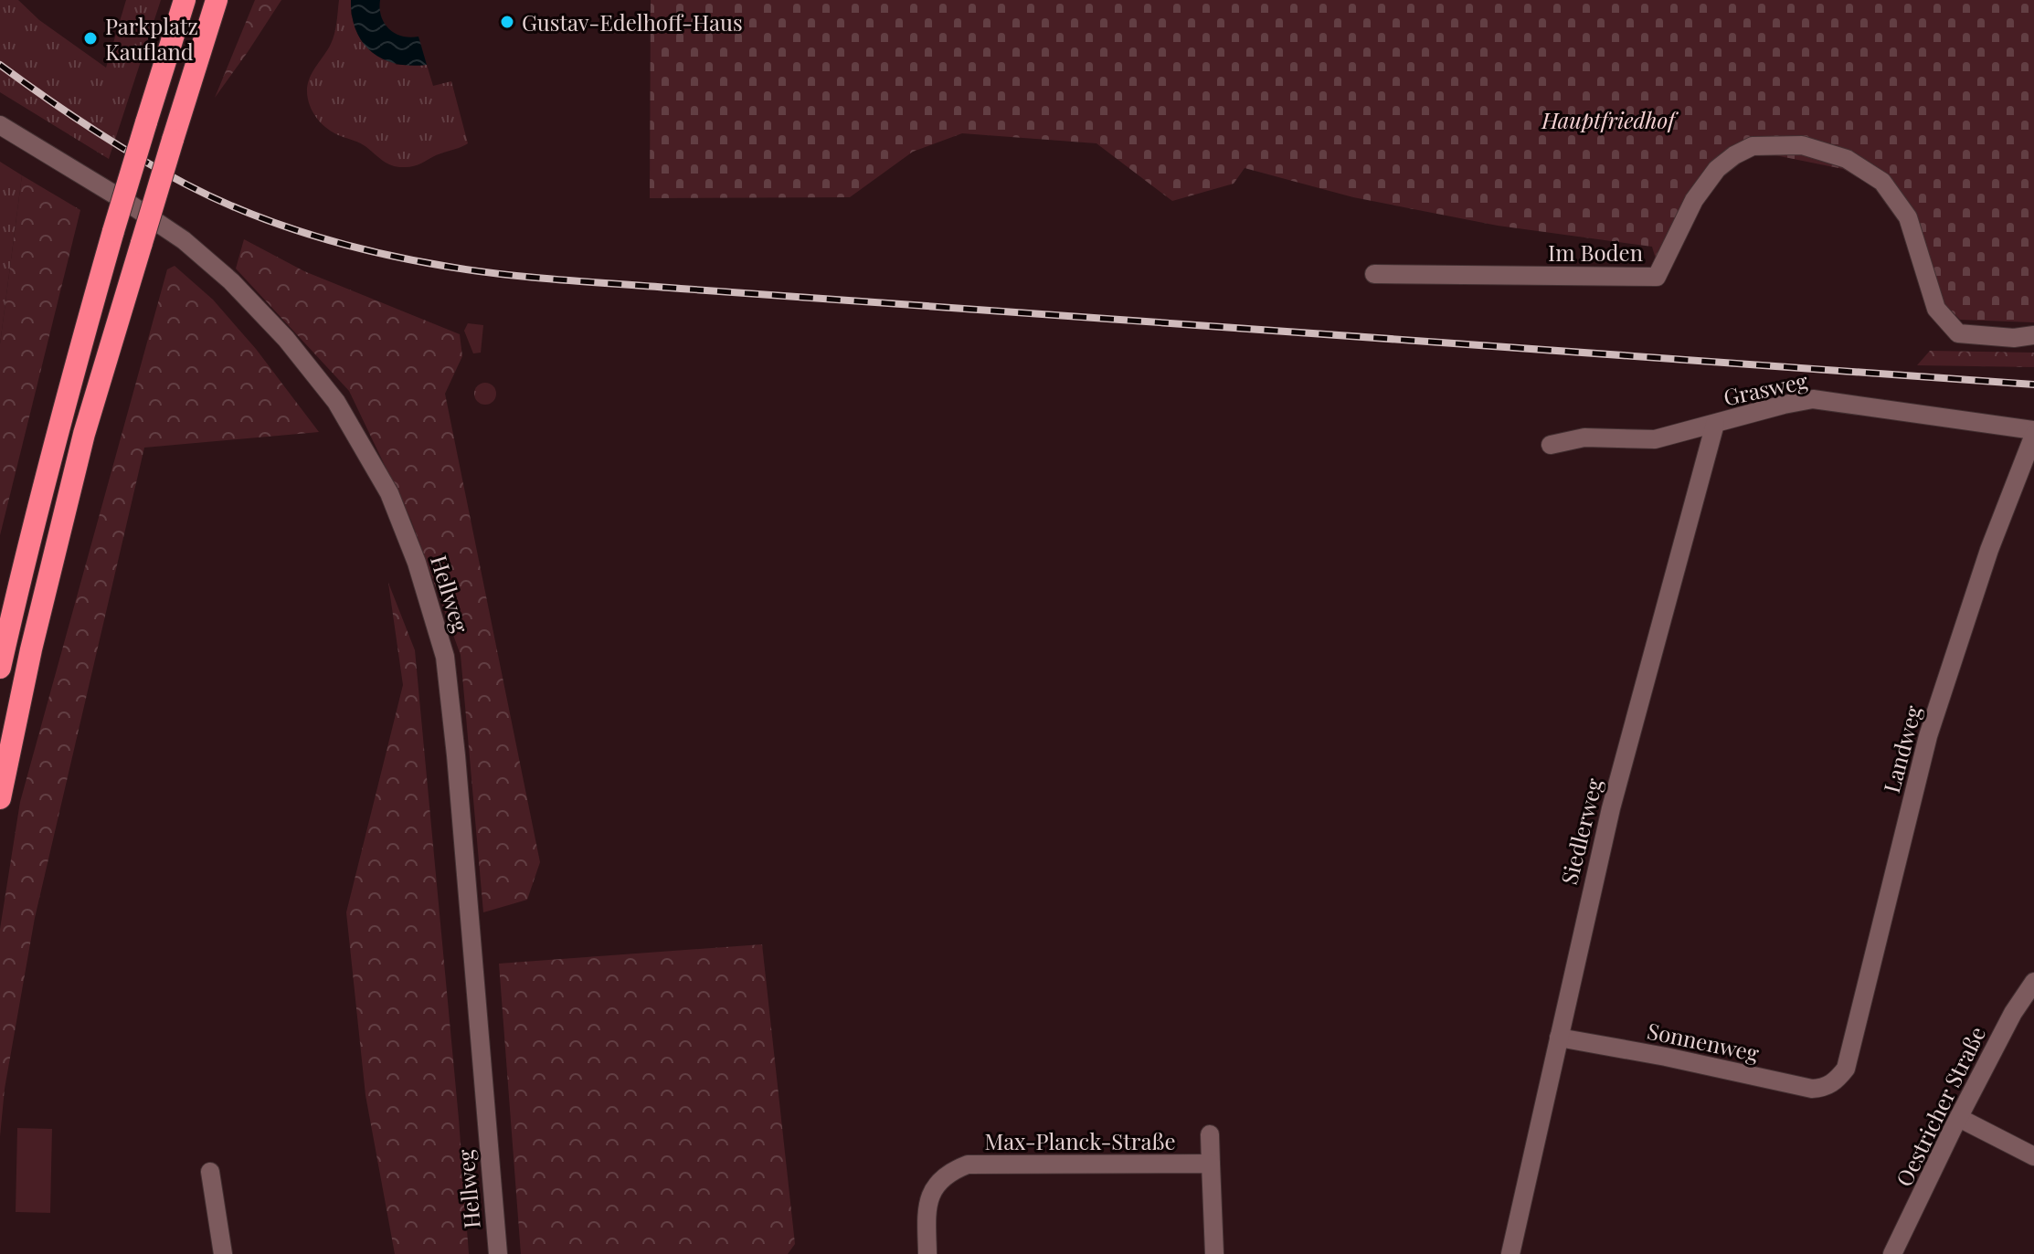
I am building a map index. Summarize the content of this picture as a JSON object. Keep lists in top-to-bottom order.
{
  "streets": {
    "street": [
      "Im Boden",
      "Grasweg",
      "Hellweg",
      "Landweg",
      "Siedlerweg",
      "Sonnenweg",
      "Oestricher Straße",
      "Max-Planck-Straße"
    ]
  },
  "crossings": [
    ["Grasweg", "Landweg"],
    ["Grasweg", "Siedlerweg"],
    ["Landweg", "Sonnenweg"],
    ["Siedlerweg", "Sonnenweg"]
  ],
  "parks": ["Hauptfriedhof"],
  "places": ["Gustav-Edelhoff-Haus", "Parkplatz Kaufland"]
}
